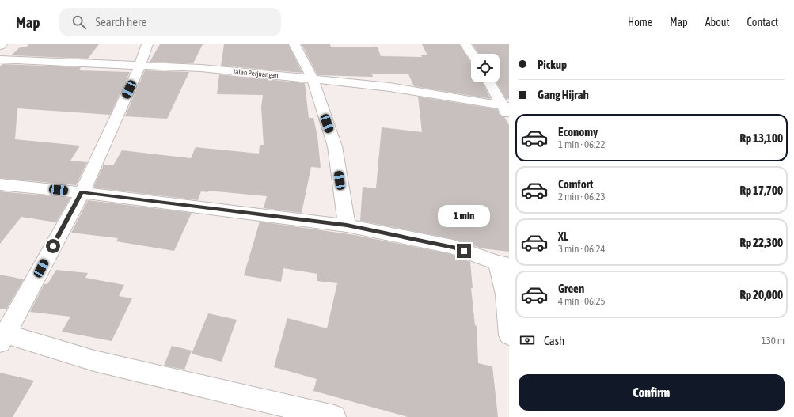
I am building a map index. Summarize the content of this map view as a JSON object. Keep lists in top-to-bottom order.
{
  "streets": {
    "street": ["Jalan Perjuangan"]
  },
  "page": {
    "header": "Map",
    "search": "Search here",
    "nav": [
      "Home",
      "Map",
      "About",
      "Contact"
    ],
    "banner": ["Pickup", "Gang Hijrah"],
    "list": [
      {
        "name": "Economy",
        "note": "1 min · 06:22",
        "value": "Rp 13,100"
      },
      {
        "name": "Comfort",
        "note": "2 min · 06:23",
        "value": "Rp 17,700"
      },
      {
        "name": "XL",
        "note": "3 min · 06:24",
        "value": "Rp 22,300"
      },
      {
        "name": "Green",
        "note": "4 min · 06:25",
        "value": "Rp 20,000"
      }
    ],
    "bubble": "1 min",
    "pay": ["Cash", "130 m"],
    "buttons": "Confirm"
  }
}
